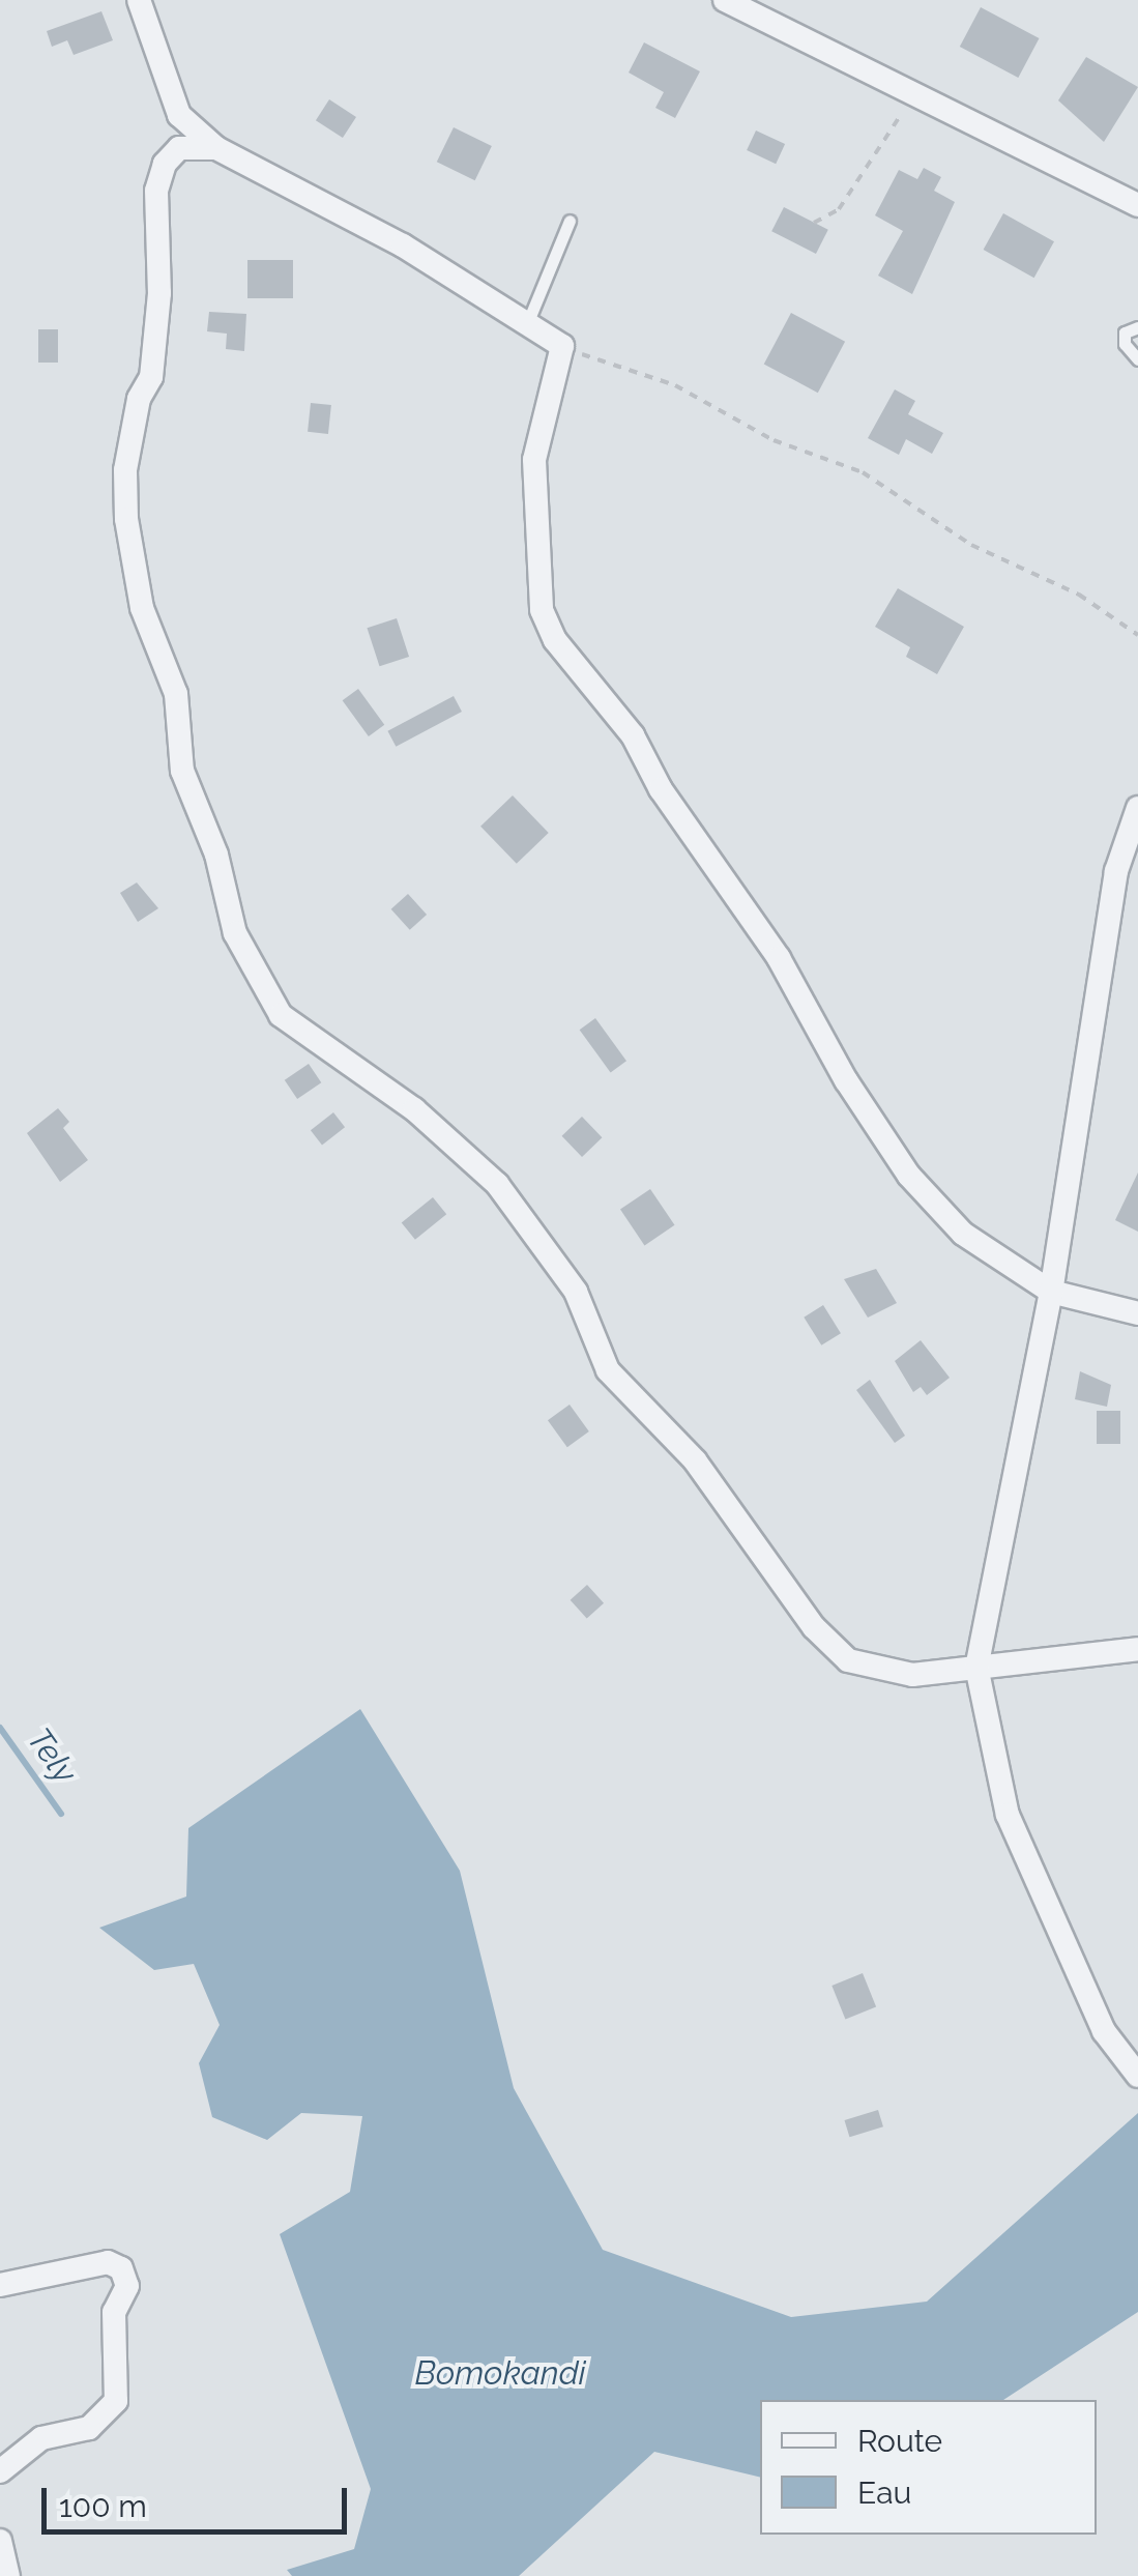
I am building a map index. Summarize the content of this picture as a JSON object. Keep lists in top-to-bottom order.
{
  "water": ["Tely", "Bomokandi"],
  "legend": ["Route", "Eau"],
  "scale_bar": "100 m"
}
